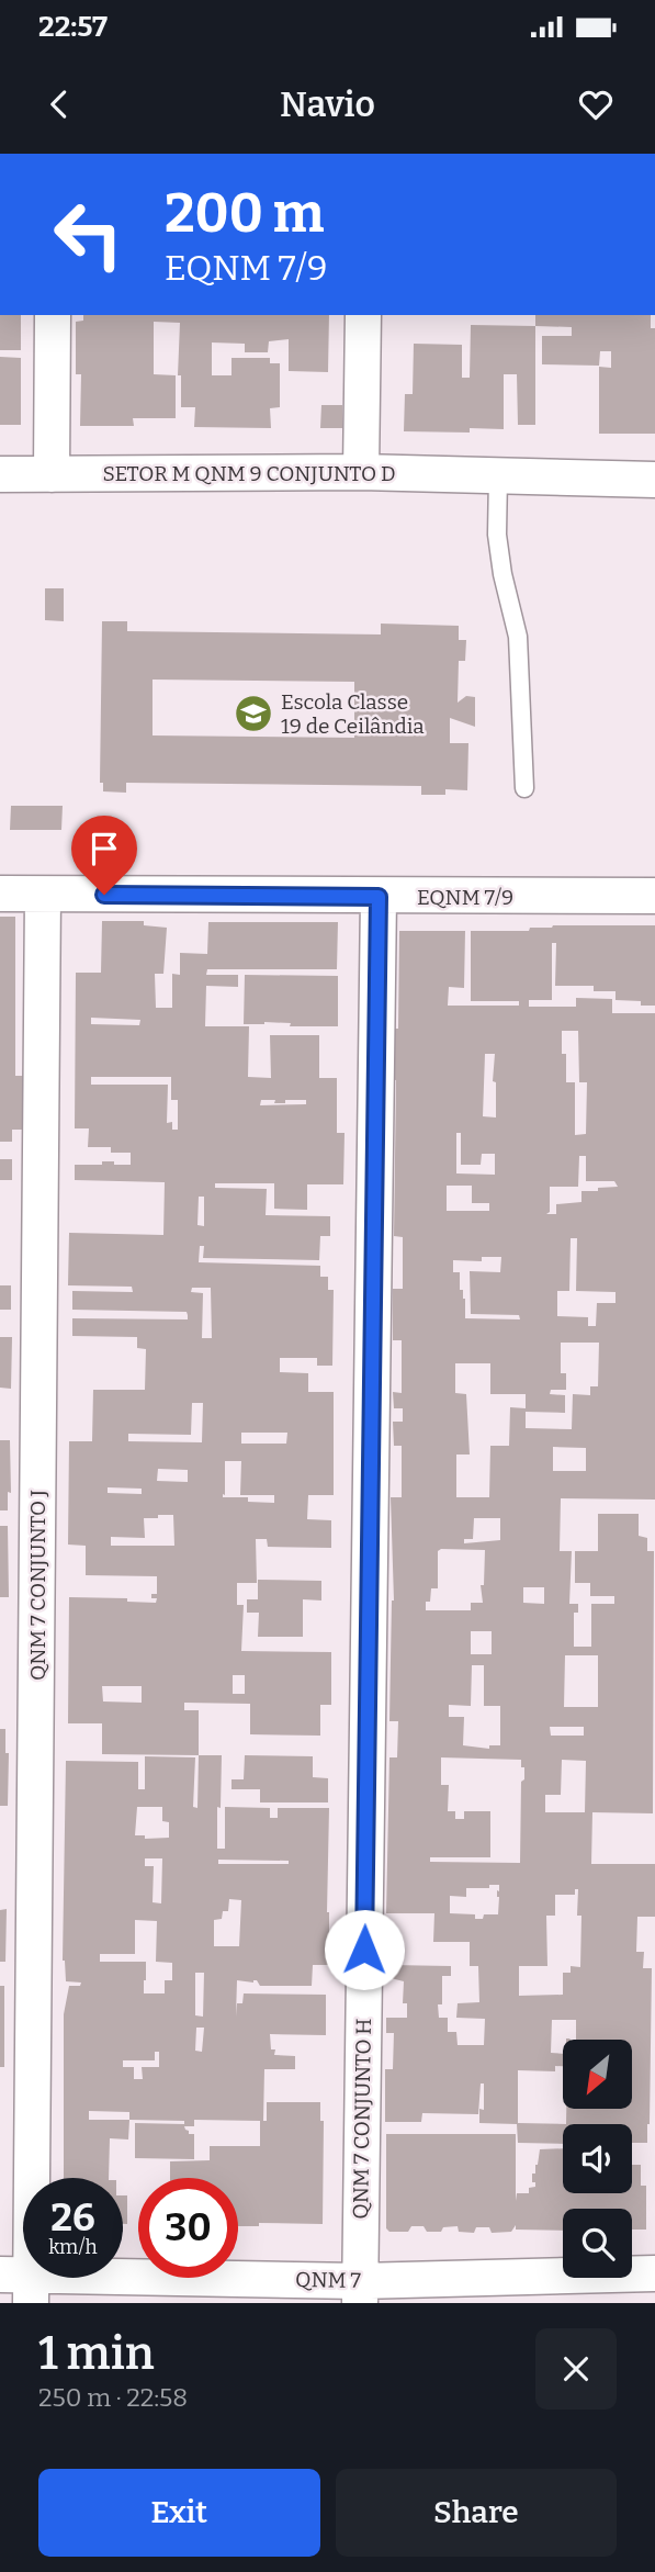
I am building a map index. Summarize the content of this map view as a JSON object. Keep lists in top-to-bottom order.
{
  "streets": {
    "street": [
      "SETOR M QNM 9 CONJUNTO D",
      "EQNM 7/9",
      "QNM 7 CONJUNTO J",
      "QNM 7 CONJUNTO H",
      "QNM 7"
    ]
  },
  "crossings": [
    ["EQNM 7/9", "QNM 7 CONJUNTO J"],
    ["EQNM 7/9", "QNM 7 CONJUNTO H"],
    ["QNM 7 CONJUNTO J", "QNM 7"],
    ["QNM 7 CONJUNTO H", "QNM 7"]
  ],
  "places": {
    "school or university": ["Escola Classe 19 de Ceilândia"]
  },
  "north": "bottom left",
  "page": {
    "status": "22:57",
    "header": "Navio",
    "turn": ["200 m", "EQNM 7/9"],
    "speed": "26 km/h",
    "limit": "30",
    "heading": ["1 min", "250 m · 22:58"],
    "buttons": ["Exit", "Share"]
  }
}
